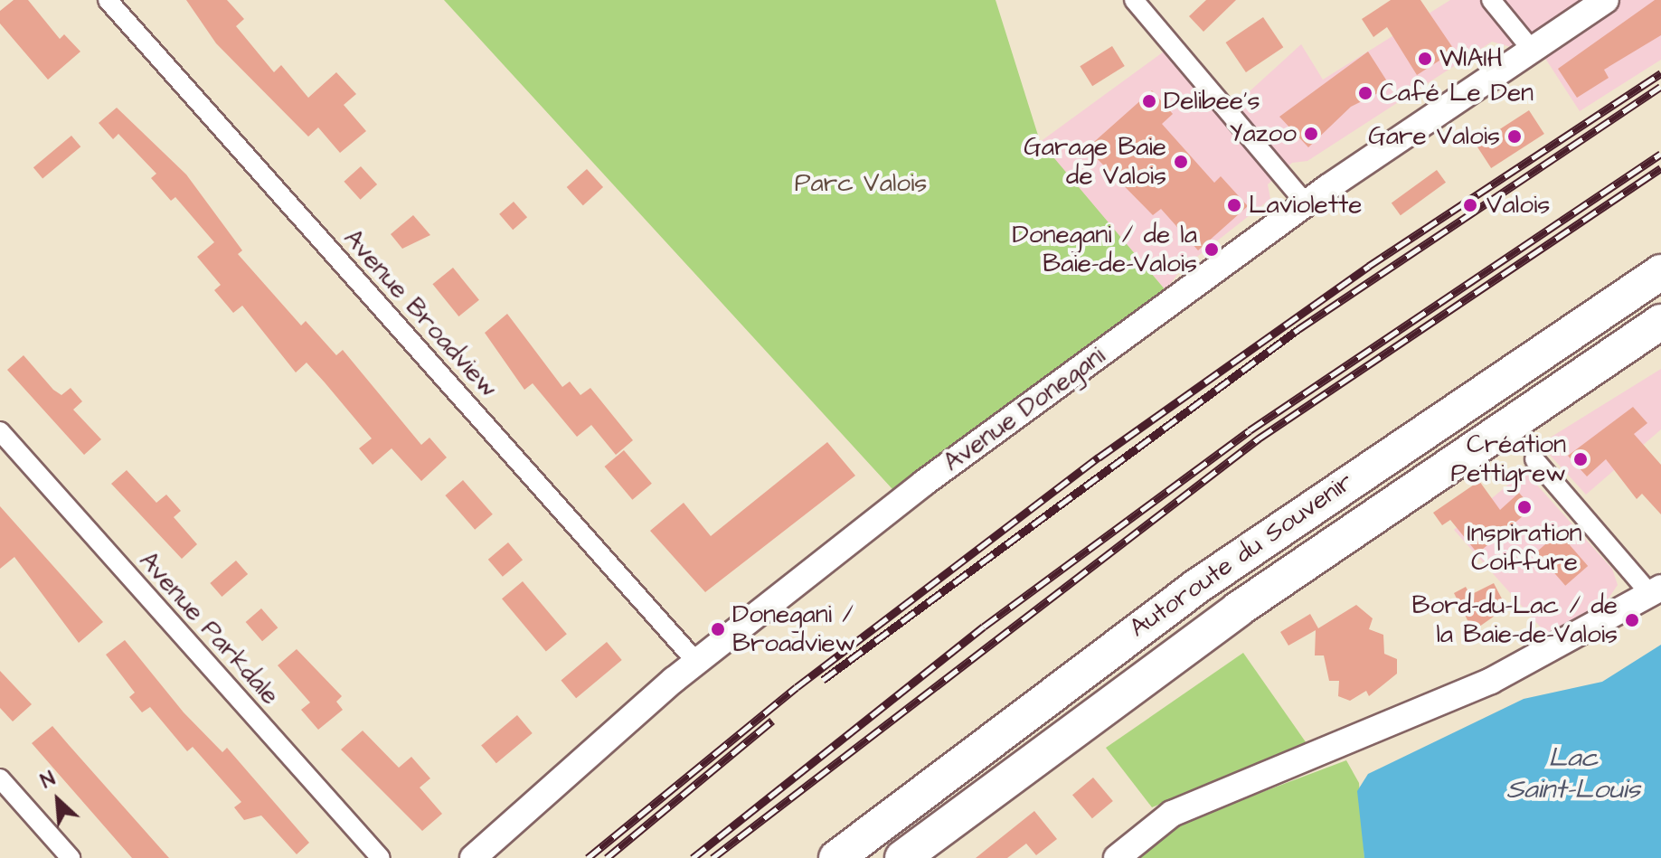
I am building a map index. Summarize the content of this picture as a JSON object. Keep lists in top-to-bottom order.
{
  "streets": {
    "highway": ["Autoroute du Souvenir"],
    "street": ["Avenue Broadview", "Avenue Donegani", "Avenue Parkdale"]
  },
  "crossings": [
    ["Avenue Broadview", "Avenue Donegani"]
  ],
  "water": ["Lac Saint-Louis"],
  "parks": ["Parc Valois"],
  "places": [
    "WIAIH",
    "Café Le Den",
    "Delibee's",
    "Yazoo",
    "Gare Valois",
    "Garage Baie de Valois",
    "Laviolette",
    "Valois",
    "Donegani / de la Baie-de-Valois",
    "Création Pettigrew",
    "Inspiration Coiffure",
    "Bord-du-Lac / de la Baie-de-Valois",
    "Donegani / Broadview"
  ],
  "north": "top left"
}
